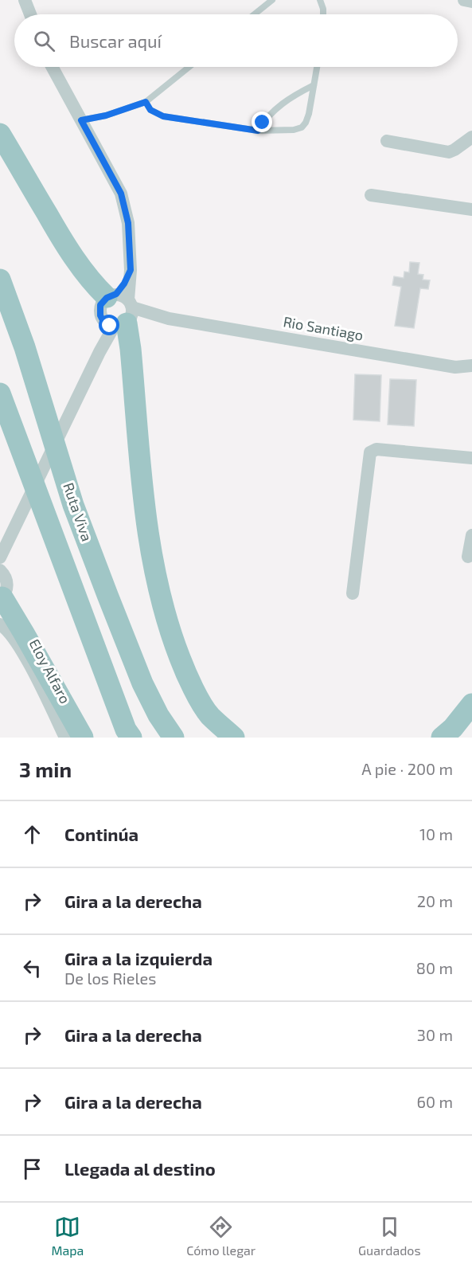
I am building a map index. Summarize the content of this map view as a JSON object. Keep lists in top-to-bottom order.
{
  "streets": {
    "highway": ["Ruta Viva"],
    "street": ["Rio Santiago", "Eloy Alfaro"]
  },
  "page": {
    "search": "Buscar aquí",
    "heading": ["3 min", "A pie · 200 m"],
    "list": [
      ["Continúa", "10 m"],
      ["Gira a la derecha", "20 m"],
      ["Gira a la izquierda", "De los Rieles", "80 m"],
      ["Gira a la derecha", "30 m"],
      ["Gira a la derecha", "60 m"],
      "Llegada al destino"
    ],
    "nav": ["Mapa", "Cómo llegar", "Guardados"]
  }
}
